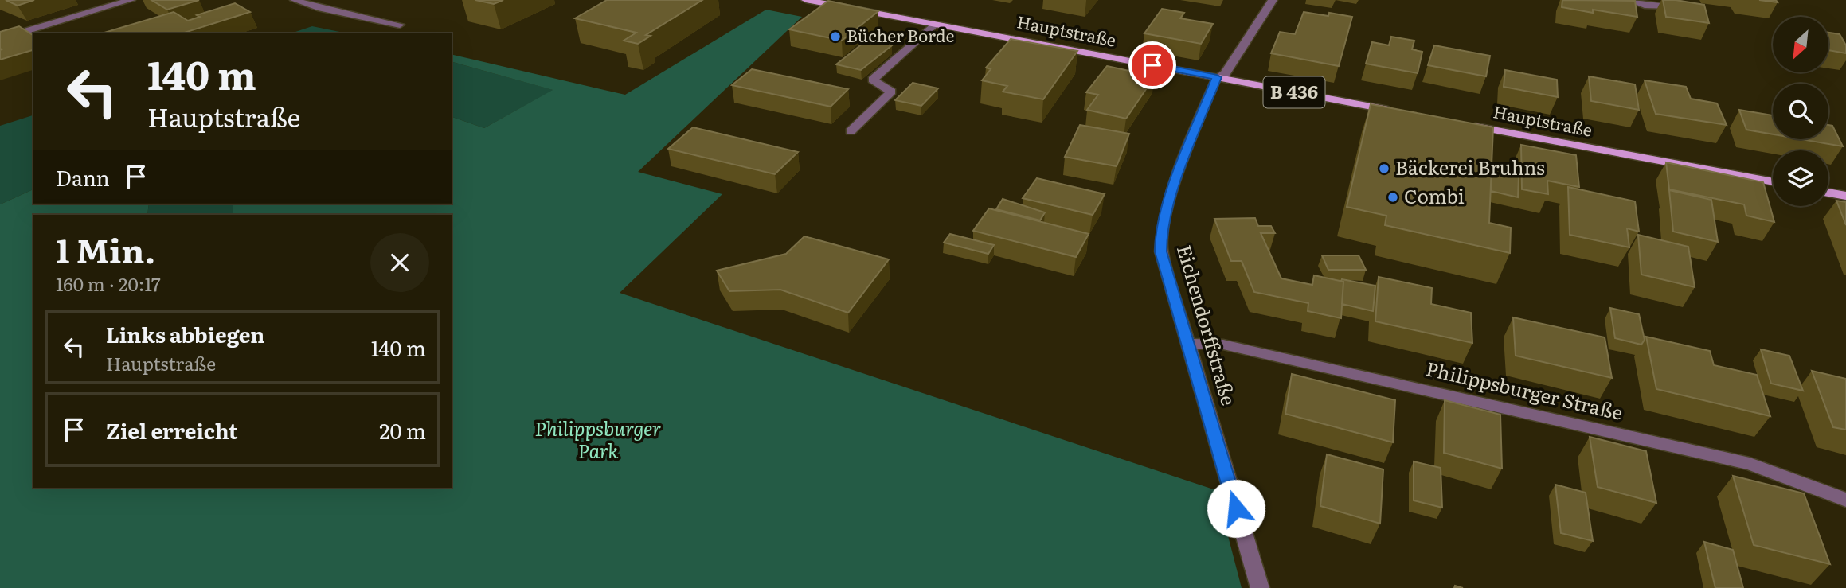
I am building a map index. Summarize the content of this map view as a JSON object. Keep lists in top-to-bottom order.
{
  "streets": {
    "main road": ["Hauptstraße", "B 436"],
    "street": ["Eichendorffstraße", "Philippsburger Straße"]
  },
  "crossings": [
    ["Hauptstraße", "Eichendorffstraße"],
    ["Eichendorffstraße", "Philippsburger Straße"]
  ],
  "parks": ["Philippsburger Park"],
  "places": ["Bücher Borde", "Bäckerei Bruhns", "Combi"],
  "north": "bottom left",
  "page": {
    "turn": ["140 m", "Hauptstraße"],
    "then": "Dann",
    "heading": ["1 Min.", "160 m · 20:17"],
    "list": [
      {
        "name": "Links abbiegen",
        "note": "Hauptstraße",
        "value": "140 m"
      },
      {
        "name": "Ziel erreicht",
        "value": "20 m"
      }
    ]
  }
}
